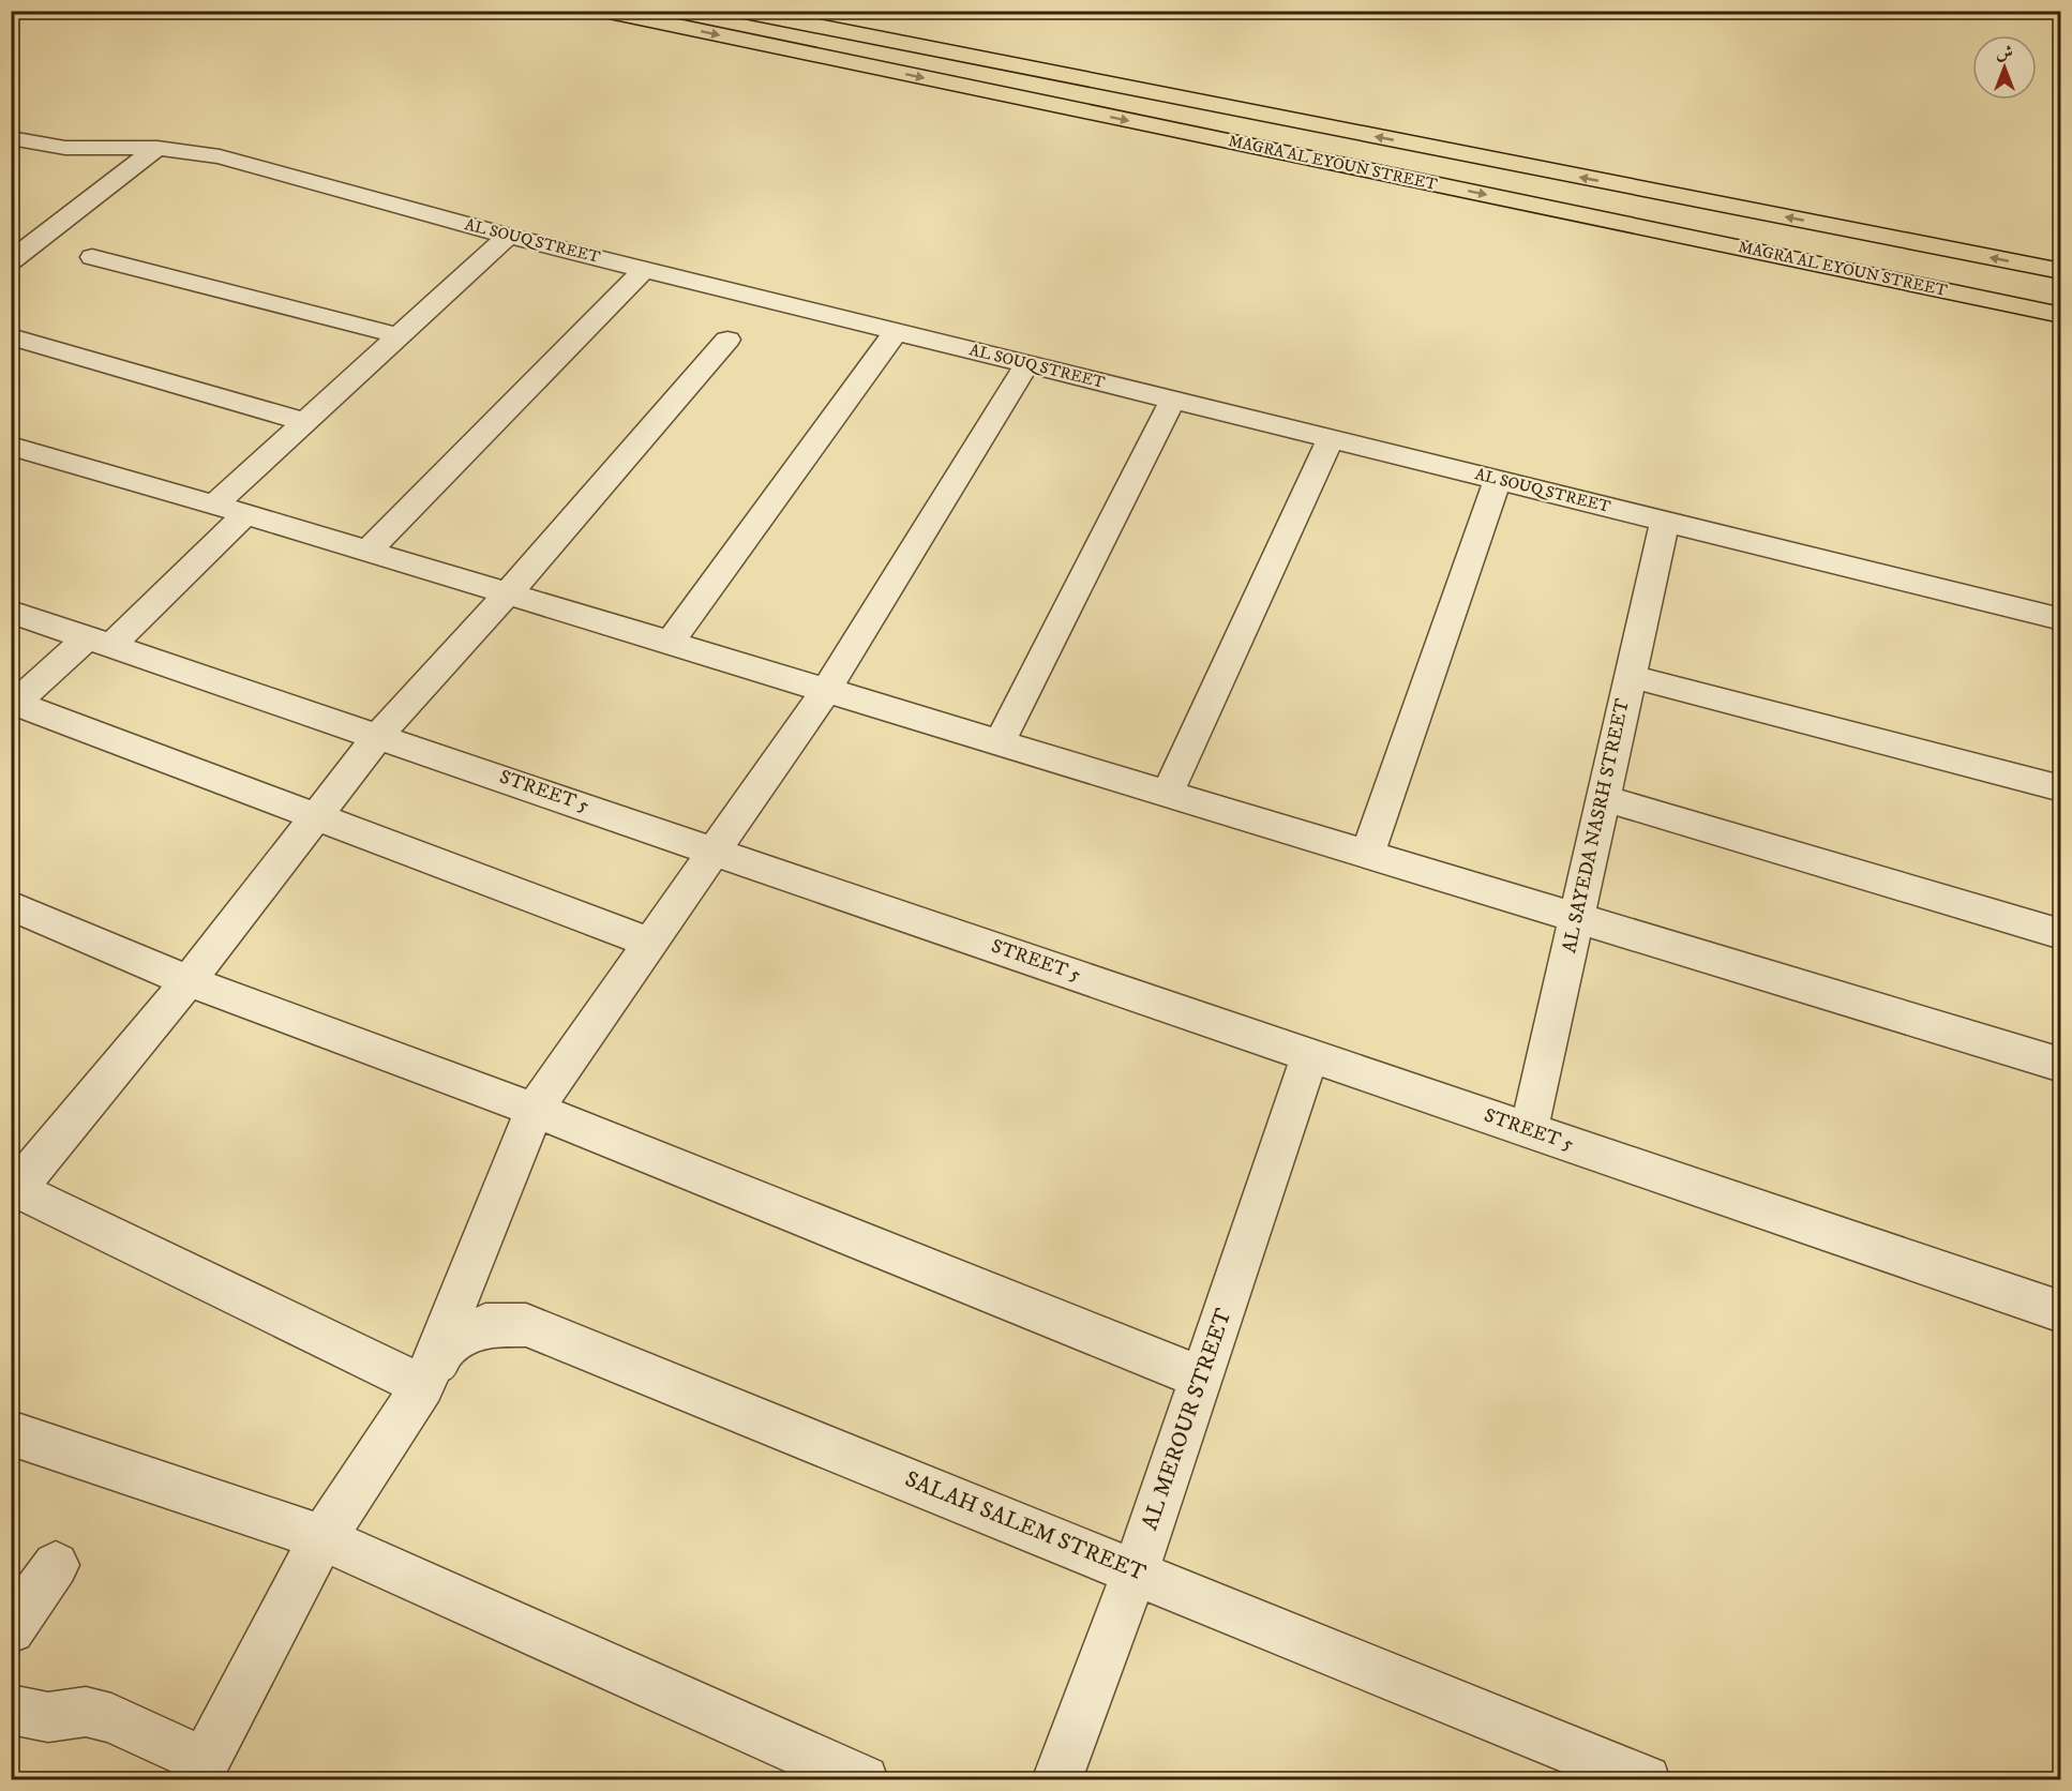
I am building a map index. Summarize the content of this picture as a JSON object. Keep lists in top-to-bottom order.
{
  "streets": {
    "main road": ["MAGRA AL EYOUN STREET"],
    "street": [
      "AL SOUQ STREET",
      "STREET 5",
      "AL SAYEDA NASRH STREET",
      "AL MEROUR STREET",
      "SALAH SALEM STREET"
    ]
  },
  "crossings": [
    ["AL SOUQ STREET", "AL SAYEDA NASRH STREET"],
    ["STREET 5", "AL SAYEDA NASRH STREET"],
    ["STREET 5", "AL MEROUR STREET"],
    ["AL MEROUR STREET", "SALAH SALEM STREET"]
  ],
  "north": "top"
}
